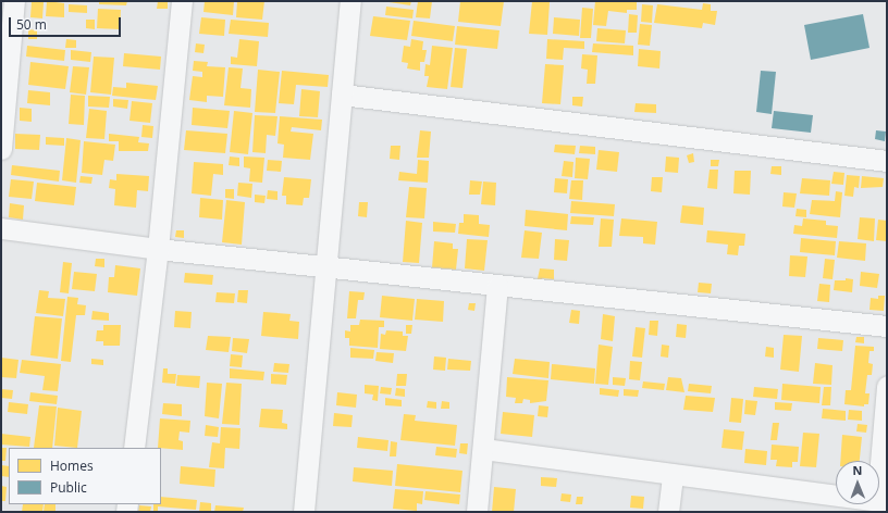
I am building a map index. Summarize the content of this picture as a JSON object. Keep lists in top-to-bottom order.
{
  "legend": ["Homes", "Public"],
  "scale_bar": "50 m",
  "north": "top"
}
